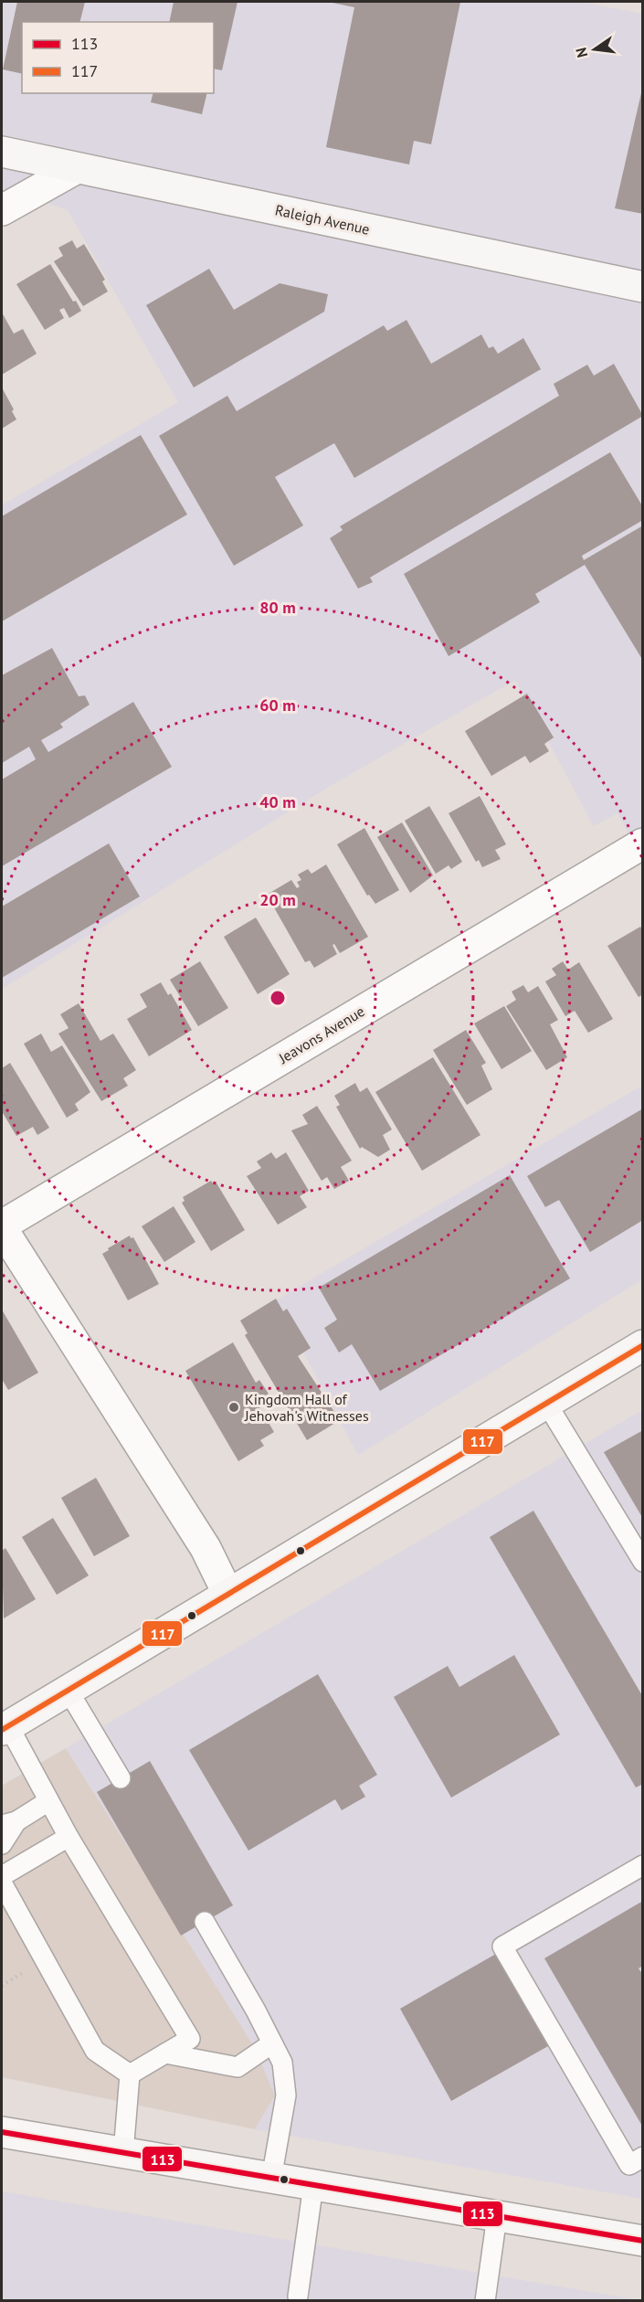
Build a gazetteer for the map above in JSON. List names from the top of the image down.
{
  "streets": {
    "main road": ["Raleigh Avenue"],
    "street": ["Jeavons Avenue"]
  },
  "places": ["Kingdom Hall of Jehovah's Witnesses"],
  "lines": ["transit line 117", "transit line 113"],
  "legend": ["113", "117"],
  "north": "left",
  "rings": [
    "80 m",
    "60 m",
    "40 m",
    "20 m"
  ]
}
